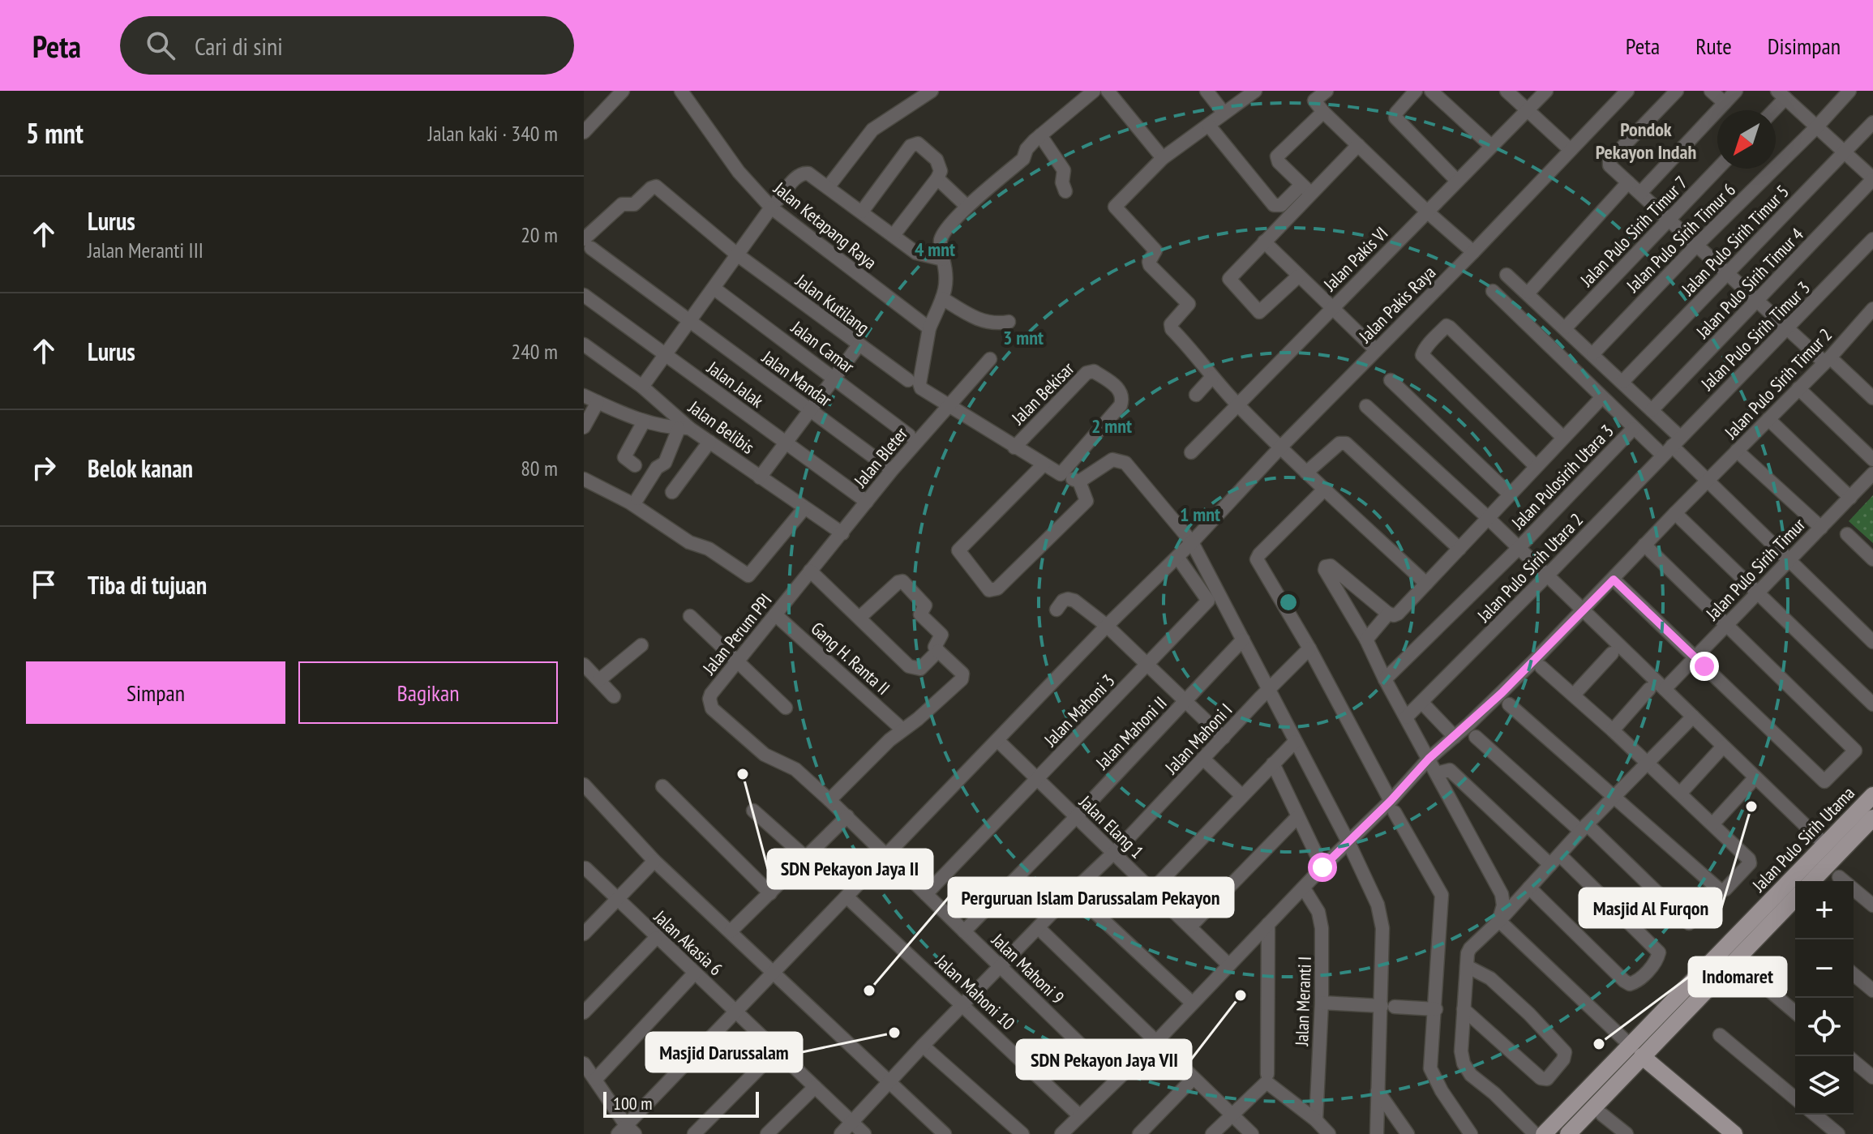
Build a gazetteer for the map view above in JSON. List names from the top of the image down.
{
  "streets": {
    "main road": ["Jalan Pulo Sirih Utama"],
    "street": [
      "Jalan Ketapang Raya",
      "Jalan Pulo Sirih Timur 7",
      "Jalan Pulo Sirih Timur 6",
      "Jalan Pulo Sirih Timur 5",
      "Jalan Pakis VI",
      "Jalan Pulo Sirih Timur 4",
      "Jalan Kutilang",
      "Jalan Pakis Raya",
      "Jalan Pulo Sirih Timur 3",
      "Jalan Camar",
      "Jalan Mandar",
      "Jalan Pulo Sirih Timur 2",
      "Jalan Jalak",
      "Jalan Bekisar",
      "Jalan Belibis",
      "Jalan Bleter",
      "Jalan Pulosirih Utara 3",
      "Jalan Pulo Sirih Utara 2",
      "Jalan Pulo Sirih Timur",
      "Jalan Perum PPI",
      "Gang H. Ranta II",
      "Jalan Mahoni 3",
      "Jalan Mahoni II",
      "Jalan Mahoni I",
      "Jalan Elang 1",
      "Jalan Akasia 6",
      "Jalan Mahoni 9",
      "Jalan Mahoni 10",
      "Jalan Meranti I"
    ]
  },
  "crossings": [
    ["Jalan Kutilang", "Jalan Mandar"],
    ["Jalan Kutilang", "Jalan Bekisar"],
    ["Jalan Kutilang", "Jalan Bleter"],
    ["Jalan Pakis Raya", "Jalan Mahoni 3"],
    ["Jalan Pakis Raya", "Jalan Elang 1"],
    ["Jalan Pakis Raya", "Jalan Akasia 6"],
    ["Jalan Pakis Raya", "Jalan Mahoni 9"],
    ["Jalan Pakis Raya", "Jalan Mahoni 10"],
    ["Jalan Pulo Sirih Timur 3", "Jalan Pulo Sirih Utara 2"],
    ["Jalan Pulo Sirih Timur 2", "Jalan Elang 1"],
    ["Jalan Pulo Sirih Timur 2", "Jalan Mahoni 9"],
    ["Jalan Pulo Sirih Timur 2", "Jalan Mahoni 10"],
    ["Jalan Pulo Sirih Timur 2", "Jalan Meranti I"],
    ["Jalan Jalak", "Jalan Bleter"],
    ["Jalan Belibis", "Jalan Bleter"],
    ["Jalan Belibis", "Jalan Perum PPI"],
    ["Jalan Bleter", "Jalan Perum PPI"],
    ["Jalan Perum PPI", "Gang H. Ranta II"],
    ["Jalan Perum PPI", "Jalan Mahoni 9"],
    ["Jalan Mahoni 3", "Jalan Elang 1"],
    ["Jalan Mahoni 3", "Jalan Mahoni 9"],
    ["Jalan Mahoni II", "Jalan Elang 1"],
    ["Jalan Mahoni II", "Jalan Mahoni 9"],
    ["Jalan Mahoni I", "Jalan Elang 1"],
    ["Jalan Mahoni I", "Jalan Akasia 6"],
    ["Jalan Mahoni I", "Jalan Mahoni 9"],
    ["Jalan Mahoni I", "Jalan Mahoni 10"]
  ],
  "districts": ["Pondok Pekayon Indah"],
  "places": [
    "SDN Pekayon Jaya II",
    "Masjid Al Furqon",
    "Perguruan Islam Darussalam Pekayon",
    "SDN Pekayon Jaya VII",
    "Masjid Darussalam",
    "Indomaret"
  ],
  "scale_bar": "100 m",
  "north": "bottom left",
  "page": {
    "header": "Peta",
    "search": "Cari di sini",
    "nav": ["Peta", "Rute", "Disimpan"],
    "heading": ["5 mnt", "Jalan kaki · 340 m"],
    "list": [
      ["Lurus", "Jalan Meranti III", "20 m"],
      ["Lurus", "240 m"],
      ["Belok kanan", "80 m"],
      "Tiba di tujuan"
    ],
    "buttons": ["Simpan", "Bagikan"],
    "map_buttons": ["+", "−"],
    "scale": "100 m"
  },
  "rings": [
    "4 mnt",
    "3 mnt",
    "2 mnt",
    "1 mnt"
  ]
}
